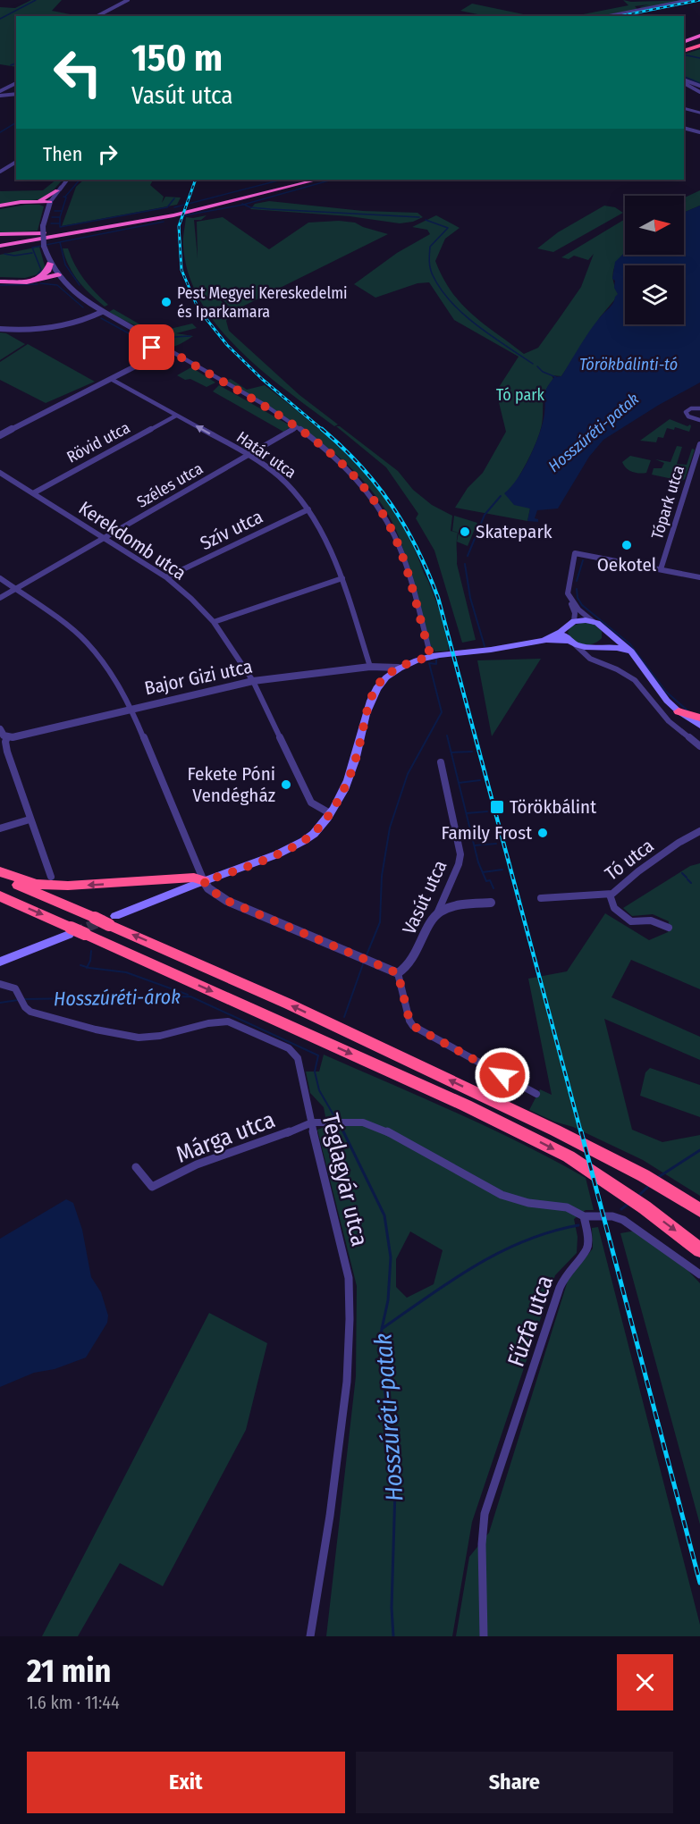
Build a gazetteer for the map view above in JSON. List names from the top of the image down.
{
  "streets": {
    "street": [
      "Rövid utca",
      "Határ utca",
      "Széles utca",
      "Tópark utca",
      "Szív utca",
      "Kerekdomb utca",
      "Bajor Gizi utca",
      "Tó utca",
      "Vasút utca",
      "Márga utca",
      "Téglagyár utca",
      "Fűzfa utca"
    ]
  },
  "crossings": [
    ["Rövid utca", "Határ utca"],
    ["Rövid utca", "Kerekdomb utca"],
    ["Határ utca", "Széles utca"],
    ["Határ utca", "Szív utca"],
    ["Határ utca", "Bajor Gizi utca"],
    ["Széles utca", "Kerekdomb utca"],
    ["Szív utca", "Kerekdomb utca"],
    ["Kerekdomb utca", "Bajor Gizi utca"],
    ["Márga utca", "Téglagyár utca"]
  ],
  "water": ["Törökbálinti-tó", "Hosszúréti-patak", "Hosszúréti-árok"],
  "parks": ["Tó park"],
  "places": {
    "other": [
      "Pest Megyei Kereskedelmi és Iparkamara",
      "Skatepark",
      "Oekotel",
      "Fekete Póni Vendégház",
      "Family Frost"
    ],
    "transit": ["Törökbálint"]
  },
  "north": "right",
  "page": {
    "turn": ["150 m", "Vasút utca"],
    "then": "Then",
    "heading": ["21 min", "1.6 km · 11:44"],
    "buttons": ["Exit", "Share"]
  }
}
